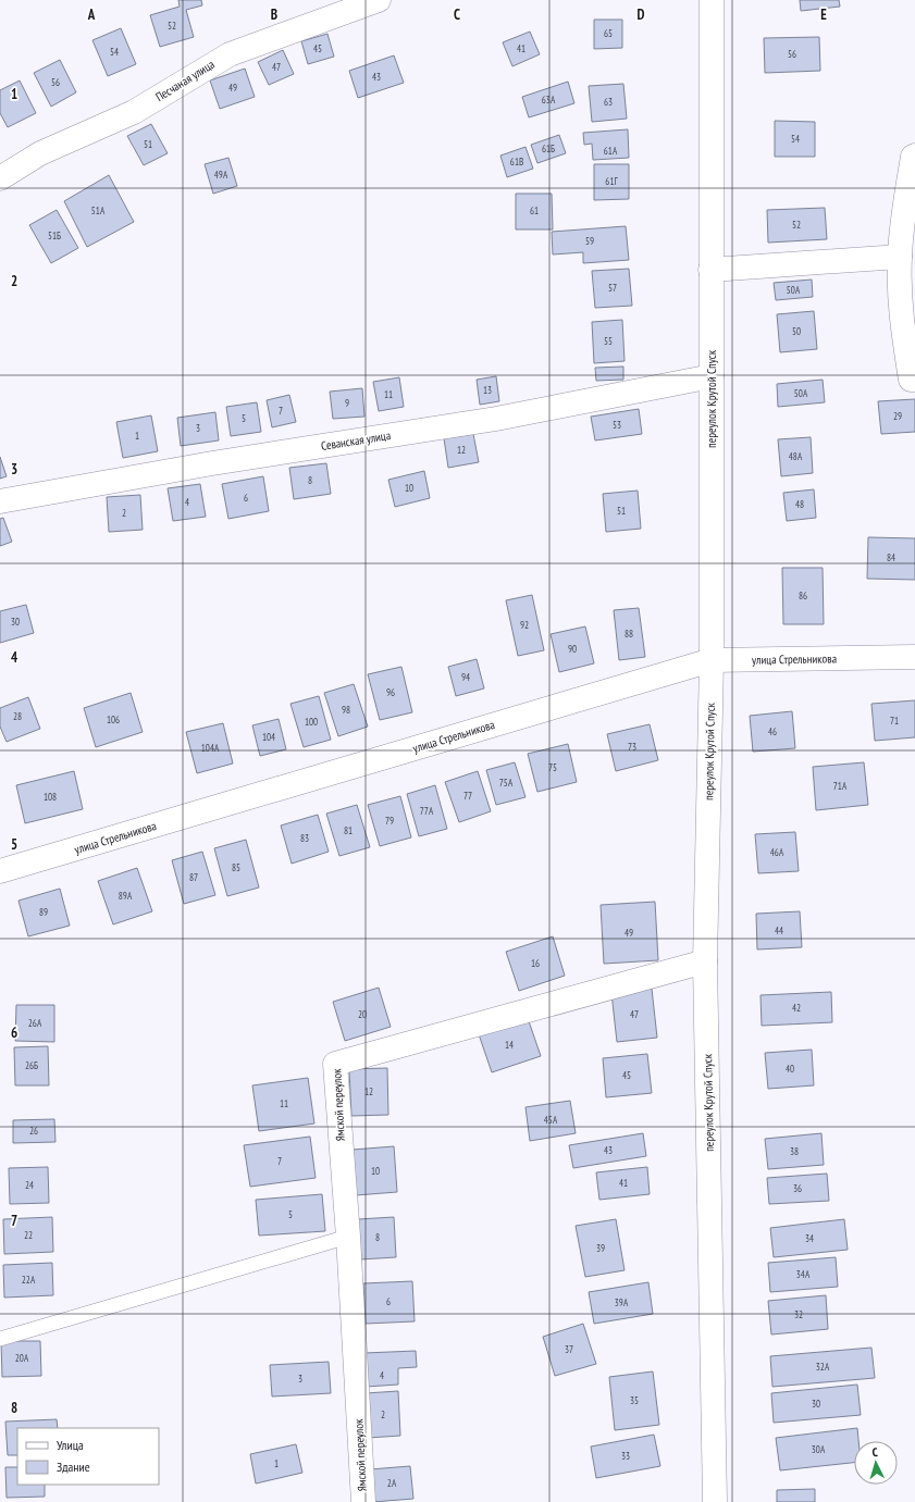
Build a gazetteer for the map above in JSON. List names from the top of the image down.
{
  "streets": {
    "street": [
      "Песчаная улица",
      "переулок Крутой Спуск",
      "Севанская улица",
      "улица Стрельникова",
      "Ямской переулок"
    ]
  },
  "crossings": [
    ["переулок Крутой Спуск", "Севанская улица"],
    ["переулок Крутой Спуск", "улица Стрельникова"],
    ["переулок Крутой Спуск", "Ямской переулок"]
  ],
  "house_numbers": [
    "52",
    "65",
    "45",
    "41",
    "54",
    "56",
    "47",
    "43",
    "56",
    "49",
    "63А",
    "63",
    "54",
    "51",
    "61Б",
    "61А",
    "61В",
    "49А",
    "61Г",
    "51А",
    "61",
    "52",
    "51Б",
    "59",
    "57",
    "50А",
    "50",
    "55",
    "13",
    "50А",
    "11",
    "9",
    "7",
    "29",
    "5",
    "53",
    "3",
    "1",
    "12",
    "48А",
    "8",
    "10",
    "6",
    "4",
    "48",
    "51",
    "2",
    "84",
    "86",
    "30",
    "92",
    "88",
    "90",
    "94",
    "96",
    "98",
    "28",
    "106",
    "71",
    "100",
    "46",
    "104",
    "73",
    "104А",
    "75",
    "75А",
    "71А",
    "77",
    "108",
    "77А",
    "79",
    "81",
    "83",
    "46А",
    "85",
    "87",
    "89А",
    "89",
    "44",
    "49",
    "16",
    "42",
    "20",
    "47",
    "26А",
    "14",
    "26Б",
    "40",
    "45",
    "12",
    "11",
    "45А",
    "26",
    "43",
    "38",
    "7",
    "10",
    "41",
    "24",
    "36",
    "5",
    "22",
    "8",
    "34",
    "39",
    "34А",
    "22А",
    "6",
    "39А",
    "32",
    "37",
    "20А",
    "32А",
    "4",
    "3",
    "35",
    "30",
    "2",
    "30А",
    "33",
    "1",
    "2А"
  ],
  "legend": ["Улица", "Здание"],
  "north": "top",
  "grid": {
    "columns": [
      "A",
      "B",
      "C",
      "D",
      "E"
    ],
    "rows": [
      "1",
      "2",
      "3",
      "4",
      "5",
      "6",
      "7",
      "8"
    ]
  }
}
